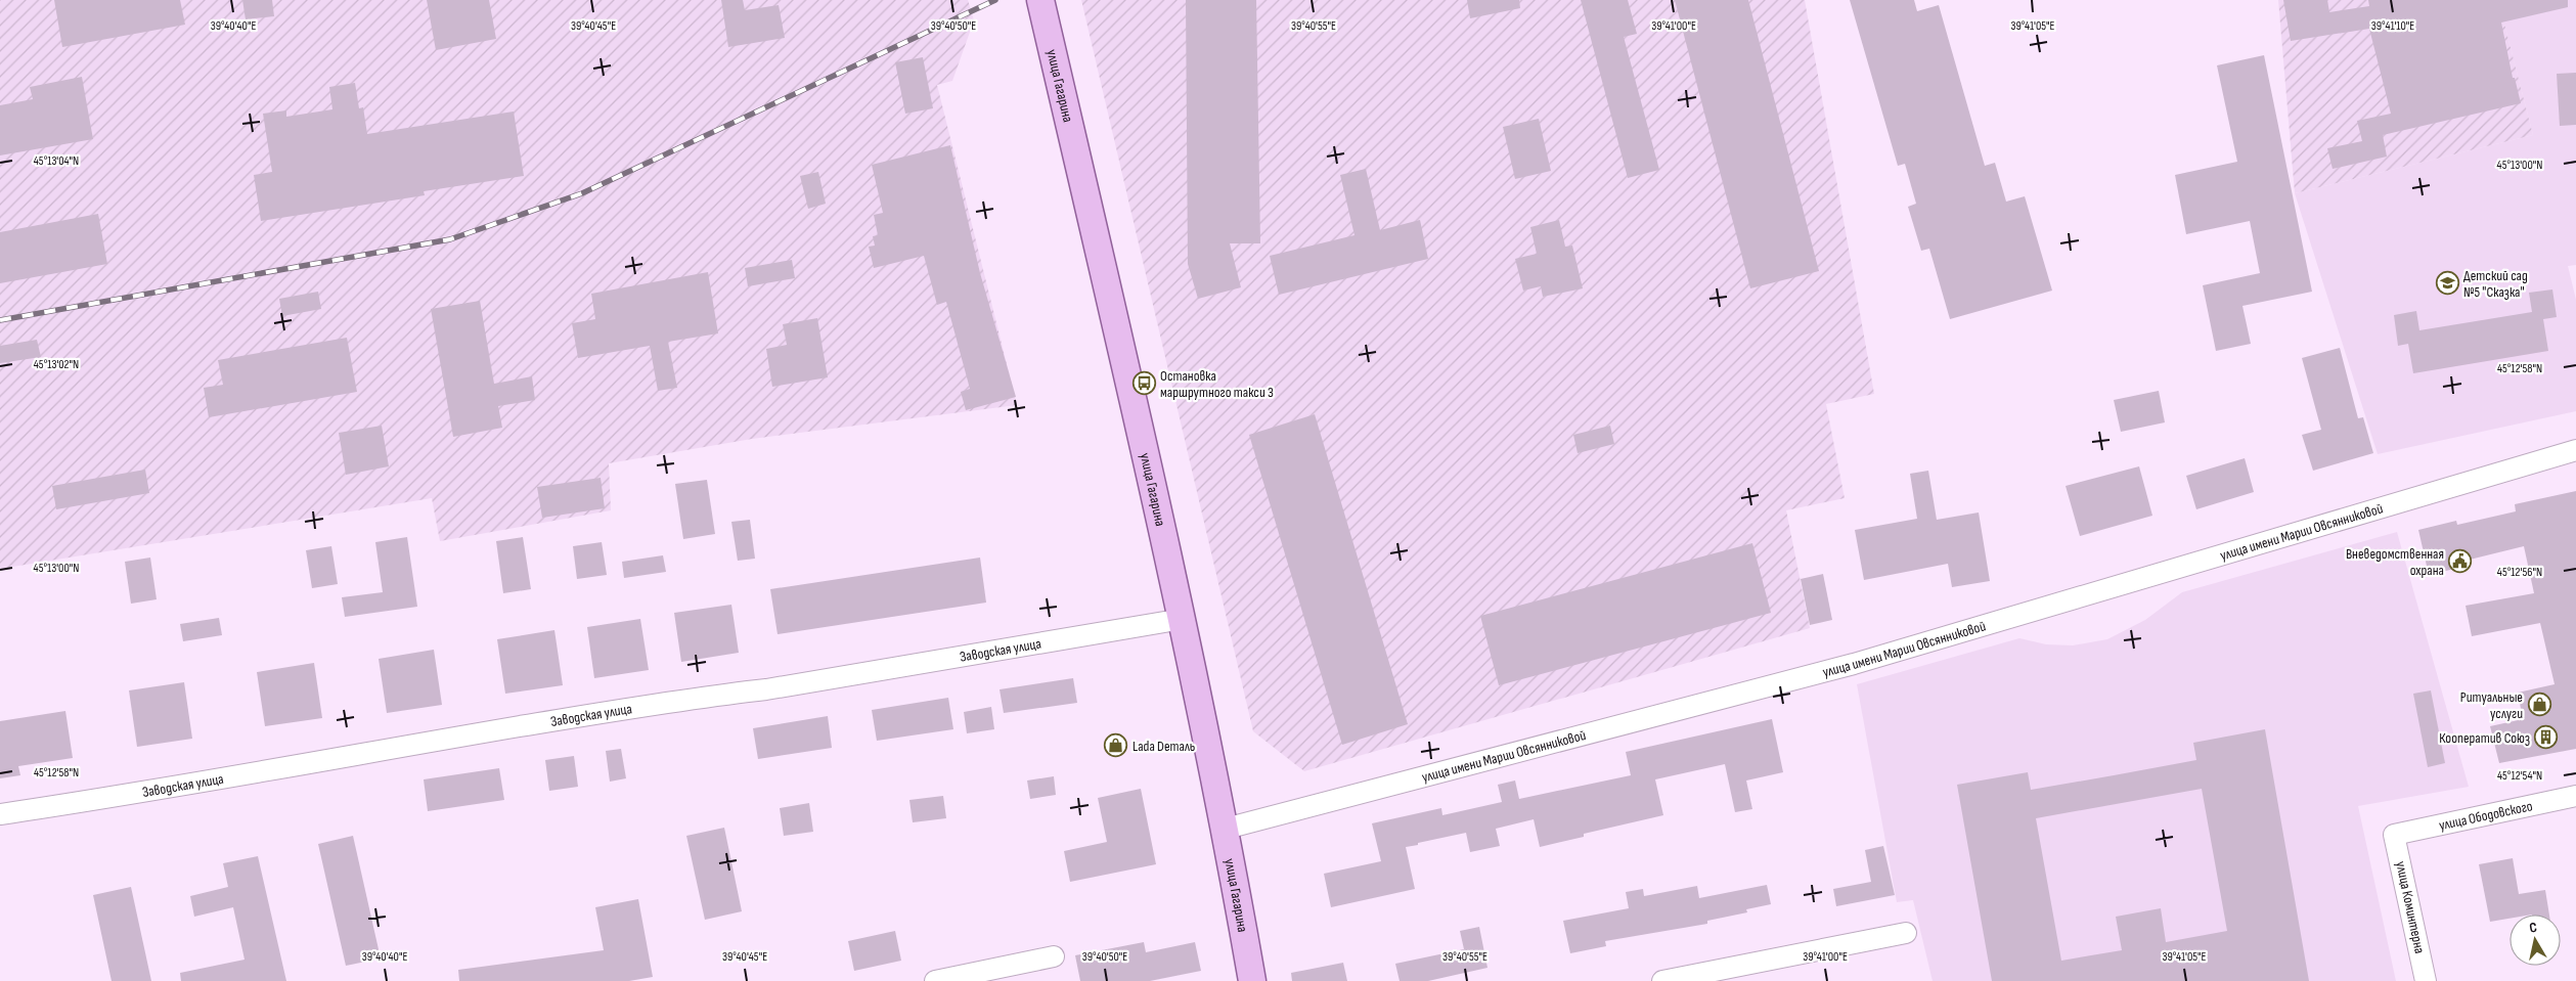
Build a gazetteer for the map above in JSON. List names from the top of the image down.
{
  "streets": {
    "main road": ["улица Гагарина"],
    "street": [
      "улица имени Марии Овсянниковой",
      "Заводская улица",
      "улица Ободовского",
      "улица Коминтерна"
    ]
  },
  "crossings": [
    ["улица Гагарина", "улица имени Марии Овсянниковой"],
    ["улица Гагарина", "Заводская улица"],
    ["улица Ободовского", "улица Коминтерна"]
  ],
  "places": {
    "school or university": ["Детский сад №5 \"Сказка\""],
    "bus stop": ["Остановка маршрутного такси 3"],
    "public building": ["Вневедомственная охрана"],
    "shop": ["Ритуальные услуги", "Lada Dеталь"],
    "building": ["Кооператив Союз"]
  },
  "north": "top",
  "coordinates": [
    "39°40'40\"E",
    "39°40'45\"E",
    "39°40'50\"E",
    "39°40'55\"E",
    "39°41'00\"E",
    "39°41'05\"E",
    "39°41'10\"E",
    "45°13'04\"N",
    "45°13'00\"N",
    "45°13'02\"N",
    "45°12'58\"N",
    "45°12'56\"N",
    "45°12'54\"N"
  ]
}
